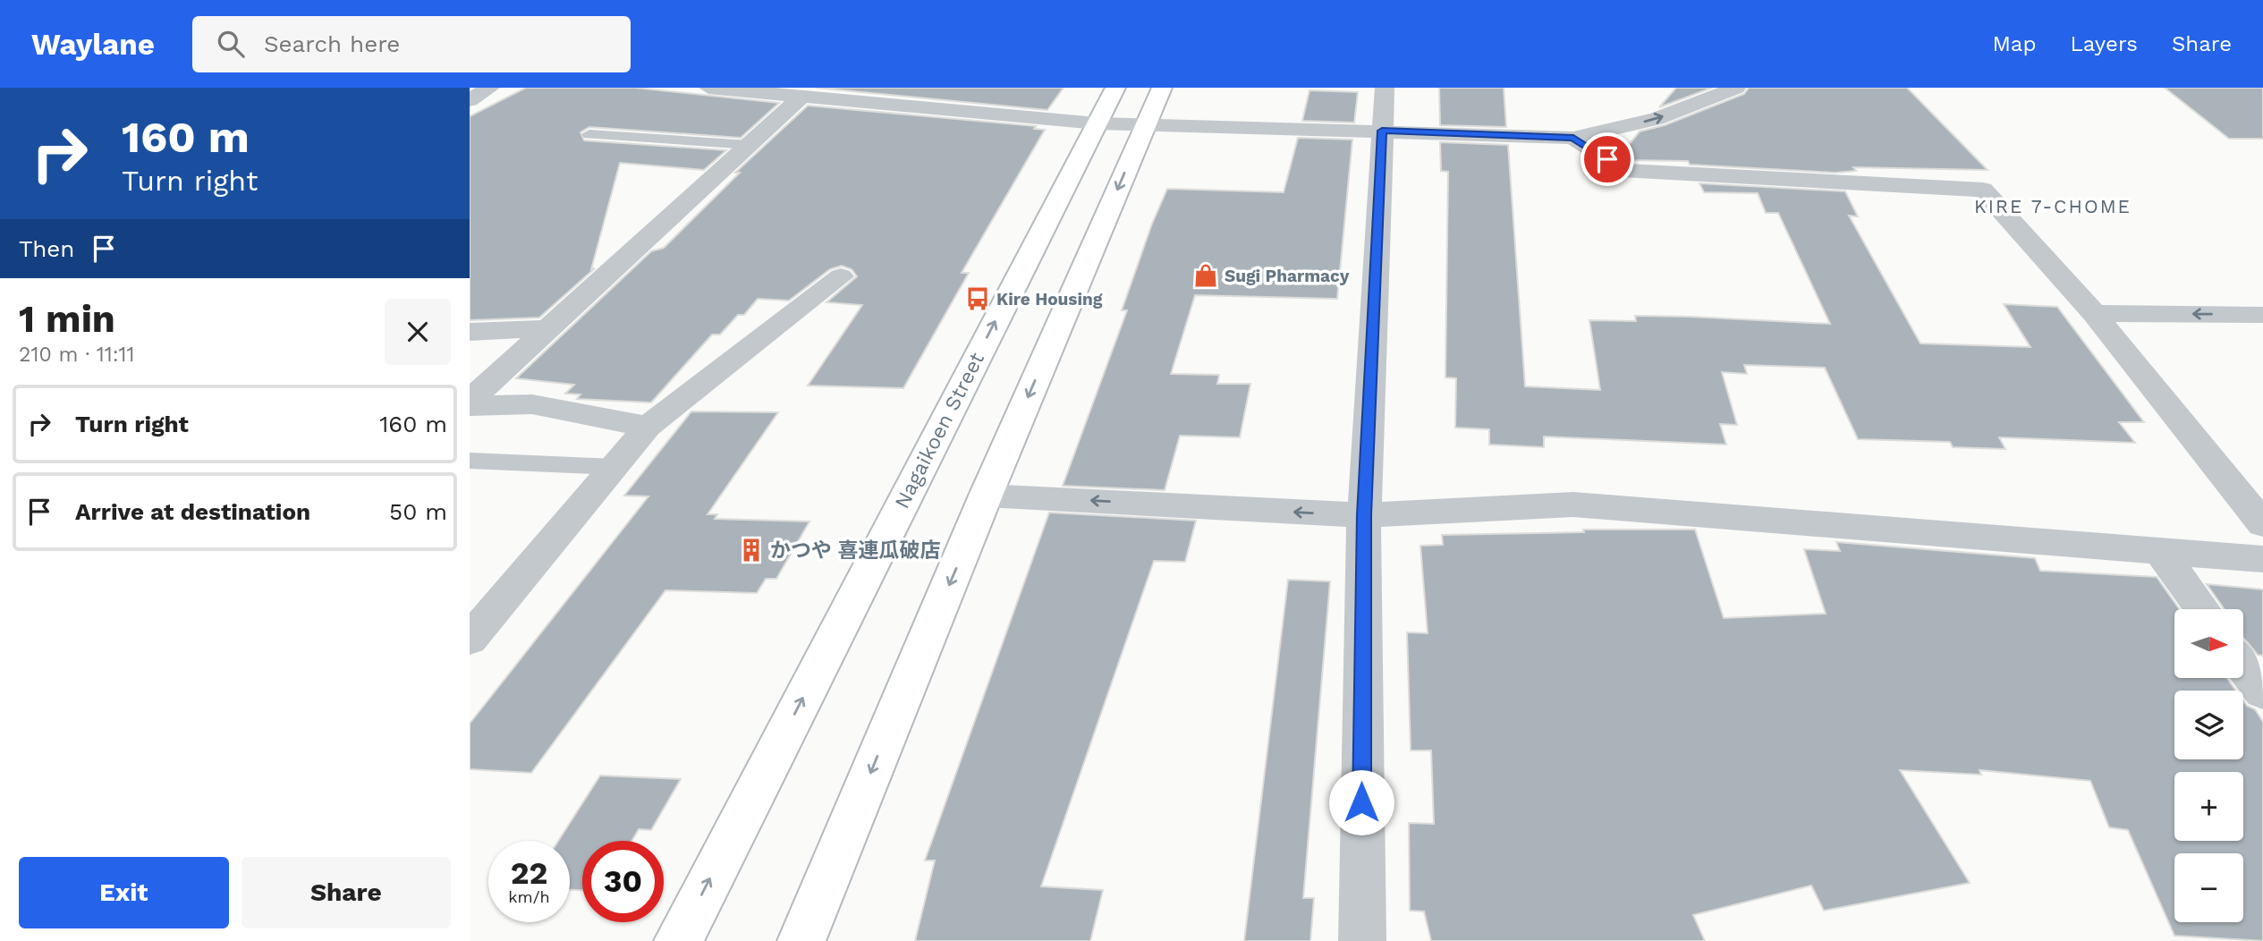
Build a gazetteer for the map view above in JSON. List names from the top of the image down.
{
  "streets": {
    "main road": ["Nagaikoen Street"]
  },
  "districts": ["KIRE 7-CHOME"],
  "places": {
    "shop": ["Sugi Pharmacy"],
    "bus stop": ["Kire Housing"],
    "building": ["かつや 喜連瓜破店"]
  },
  "north": "right",
  "page": {
    "header": "Waylane",
    "search": "Search here",
    "nav": ["Map", "Layers", "Share"],
    "turn": ["160 m", "Turn right"],
    "then": "Then",
    "heading": ["1 min", "210 m · 11:11"],
    "list": [
      {
        "name": "Turn right",
        "value": "160 m"
      },
      {
        "name": "Arrive at destination",
        "value": "50 m"
      }
    ],
    "map_buttons": ["+", "−"],
    "speed": "22 km/h",
    "limit": "30",
    "buttons": ["Exit", "Share"]
  }
}
